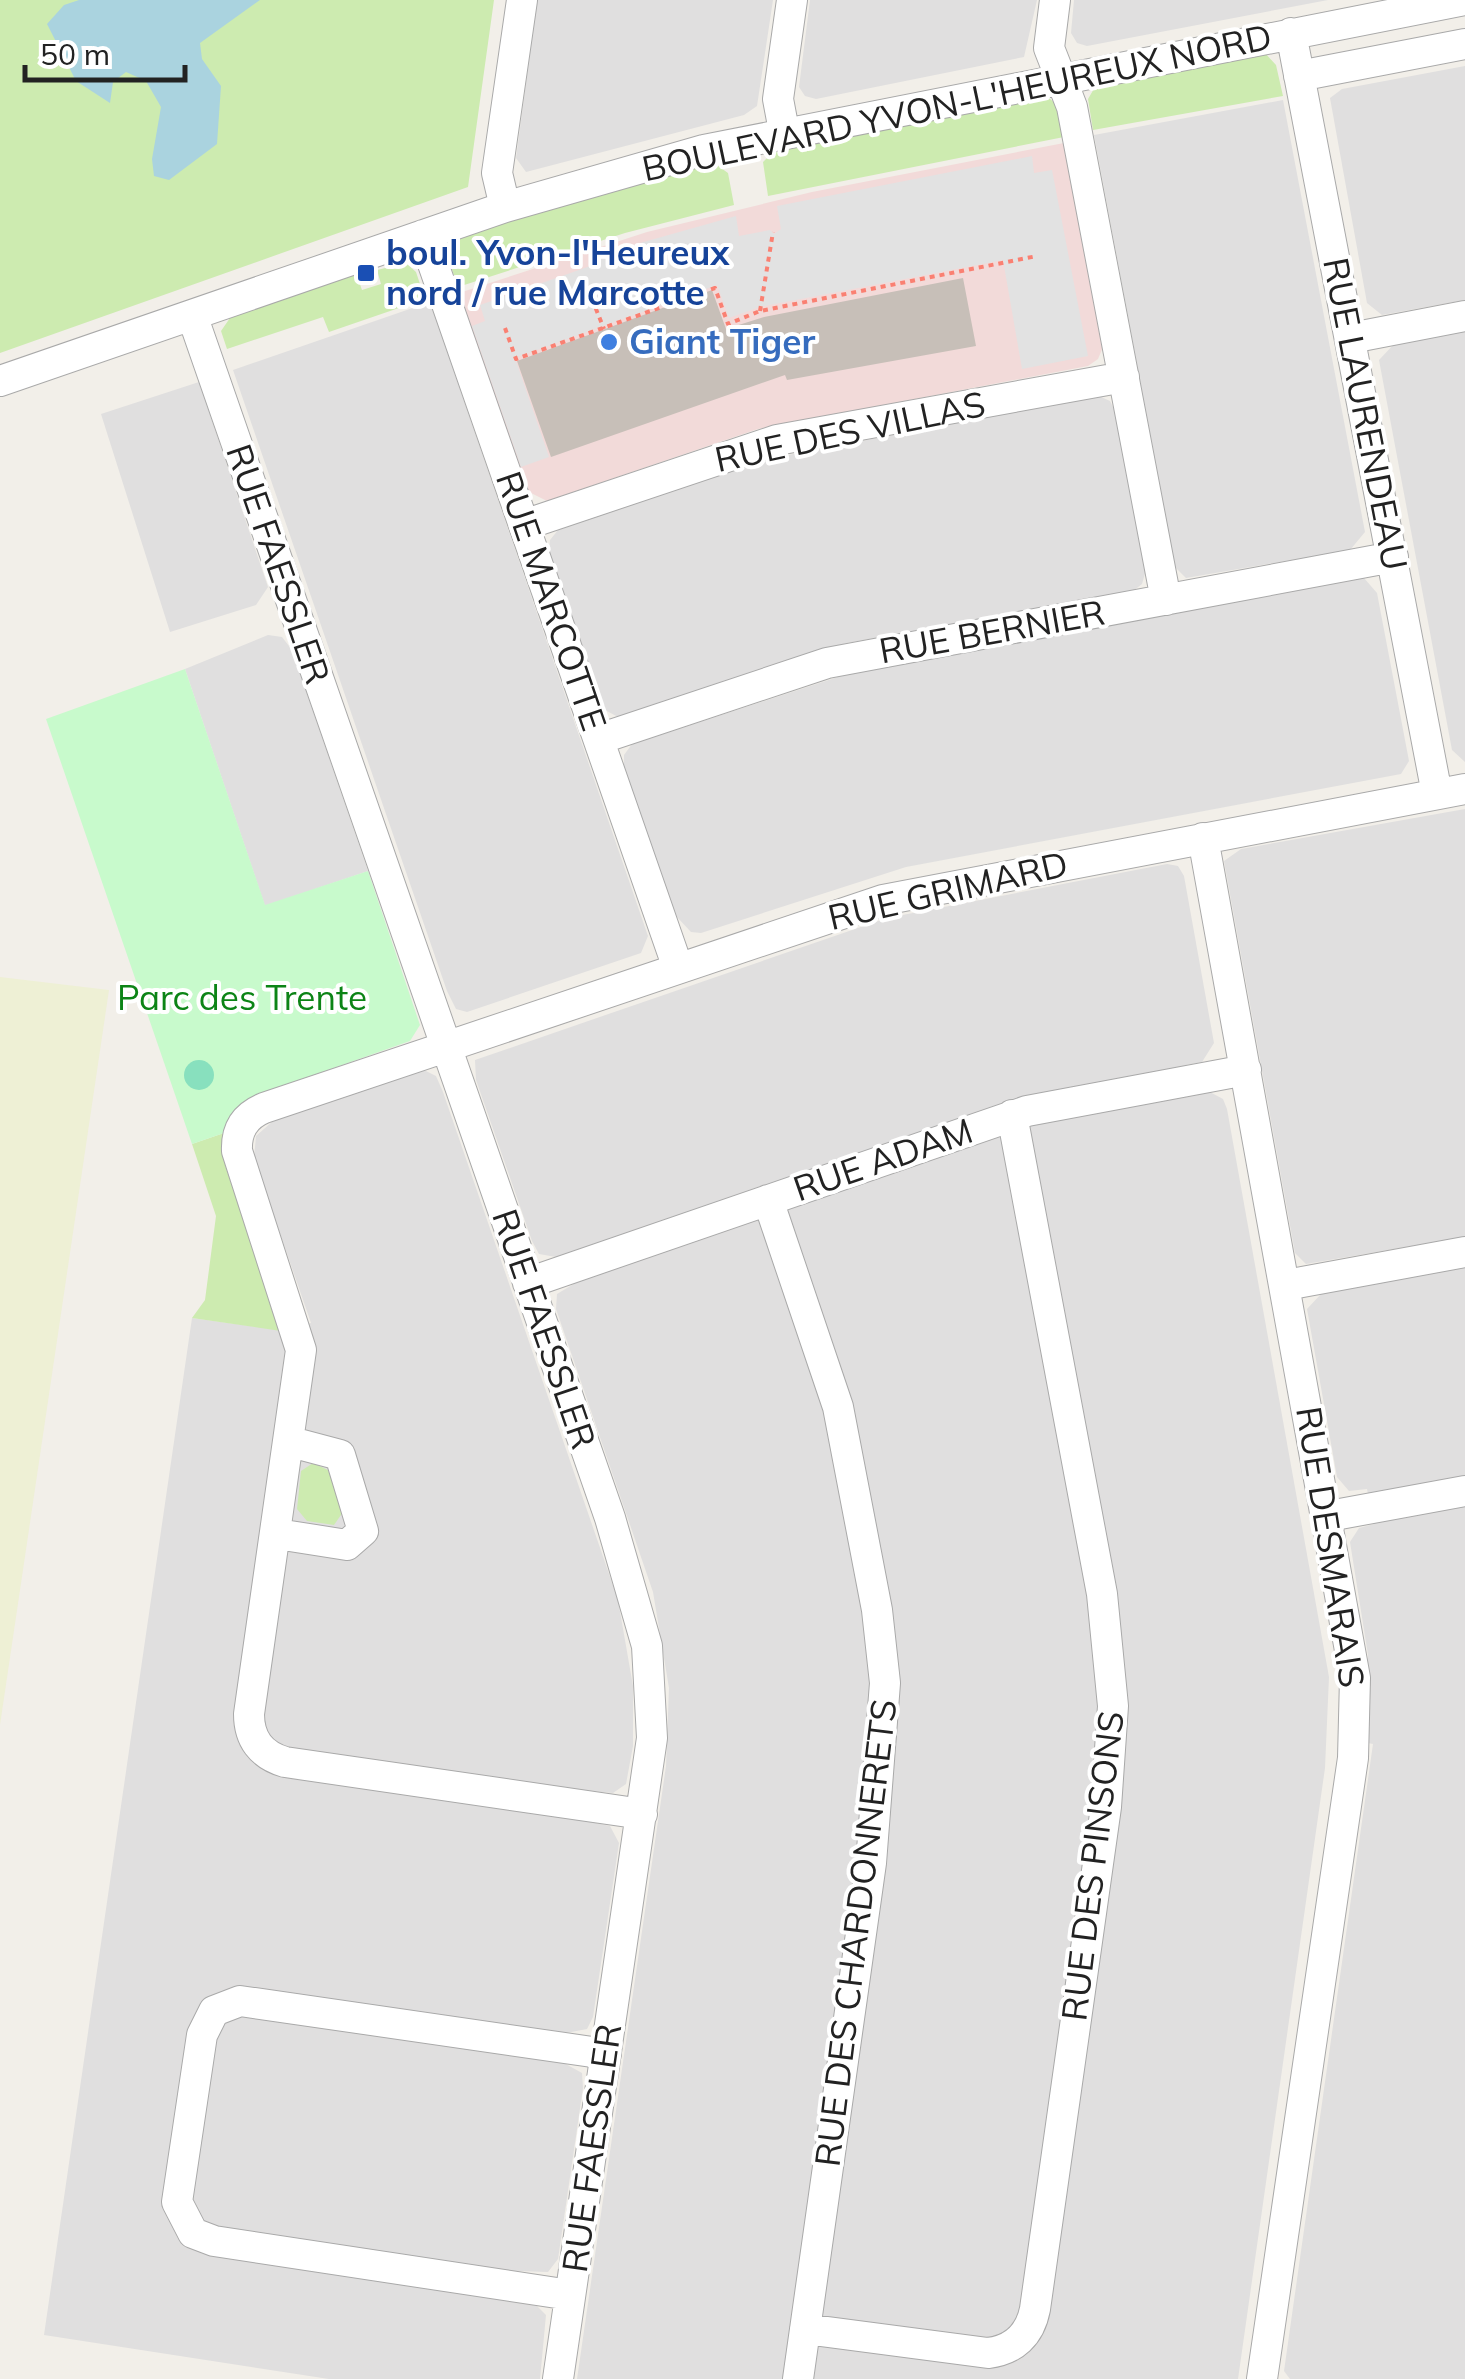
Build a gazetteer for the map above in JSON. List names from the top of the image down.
{
  "streets": {
    "street": [
      "BOULEVARD YVON-L'HEUREUX NORD",
      "RUE LAURENDEAU",
      "RUE DES VILLAS",
      "RUE FAESSLER",
      "RUE MARCOTTE",
      "RUE BERNIER",
      "RUE GRIMARD",
      "RUE ADAM",
      "RUE DESMARAIS",
      "RUE DES PINSONS",
      "RUE DES CHARDONNERETS"
    ]
  },
  "crossings": [
    ["BOULEVARD YVON-L'HEUREUX NORD", "RUE LAURENDEAU"],
    ["BOULEVARD YVON-L'HEUREUX NORD", "RUE FAESSLER"],
    ["BOULEVARD YVON-L'HEUREUX NORD", "RUE MARCOTTE"],
    ["RUE LAURENDEAU", "RUE BERNIER"],
    ["RUE LAURENDEAU", "RUE GRIMARD"],
    ["RUE DES VILLAS", "RUE MARCOTTE"],
    ["RUE FAESSLER", "RUE GRIMARD"],
    ["RUE FAESSLER", "RUE ADAM"],
    ["RUE MARCOTTE", "RUE BERNIER"],
    ["RUE MARCOTTE", "RUE GRIMARD"],
    ["RUE GRIMARD", "RUE DESMARAIS"],
    ["RUE ADAM", "RUE DESMARAIS"],
    ["RUE ADAM", "RUE DES PINSONS"],
    ["RUE ADAM", "RUE DES CHARDONNERETS"],
    ["RUE DES PINSONS", "RUE DES CHARDONNERETS"]
  ],
  "parks": ["Parc des Trente"],
  "places": {
    "transit": ["boul. Yvon-l'Heureux nord / rue Marcotte"],
    "other": ["Giant Tiger"]
  },
  "scale_bar": "50 m"
}
